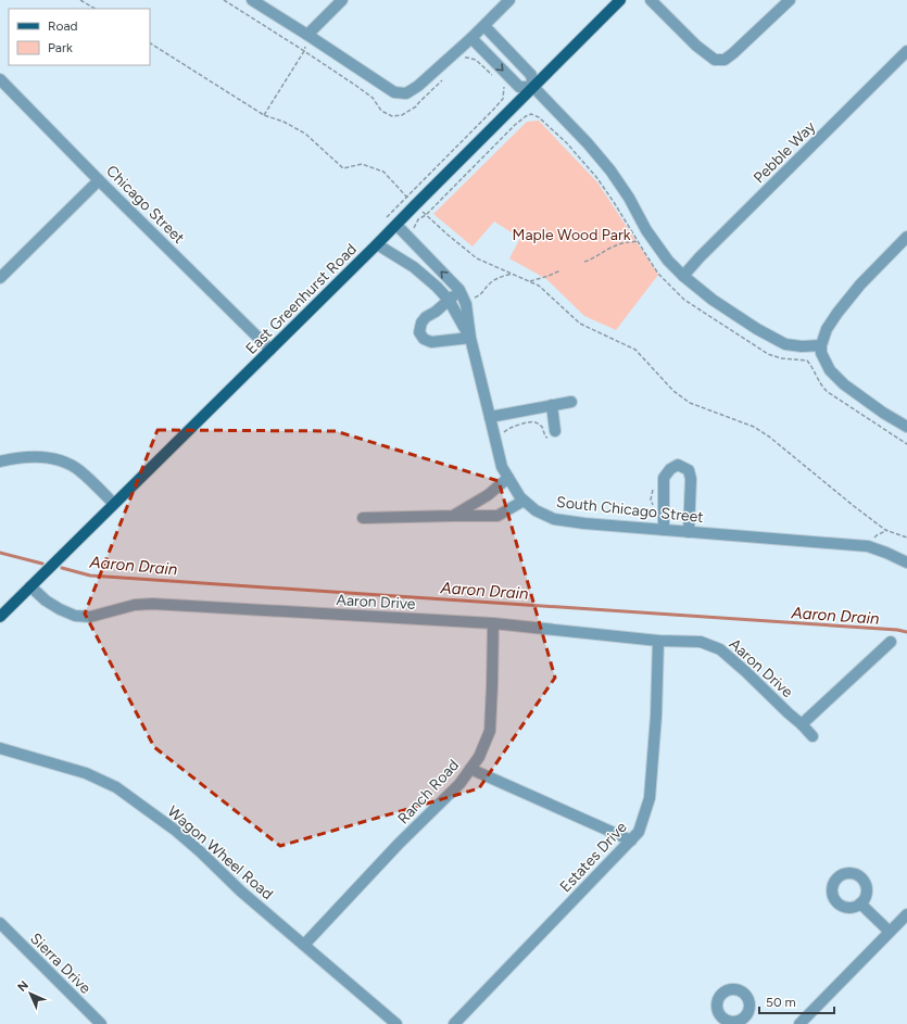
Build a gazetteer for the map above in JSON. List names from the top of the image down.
{
  "streets": {
    "main road": ["East Greenhurst Road"],
    "street": [
      "Pebble Way",
      "Chicago Street",
      "South Chicago Street",
      "Aaron Drive",
      "Ranch Road",
      "Wagon Wheel Road",
      "Estates Drive",
      "Sierra Drive"
    ]
  },
  "crossings": [
    ["Chicago Street", "East Greenhurst Road"],
    ["East Greenhurst Road", "South Chicago Street"],
    ["East Greenhurst Road", "Aaron Drive"],
    ["Aaron Drive", "Ranch Road"],
    ["Aaron Drive", "Estates Drive"],
    ["Ranch Road", "Wagon Wheel Road"]
  ],
  "water": ["Aaron Drain"],
  "parks": ["Maple Wood Park"],
  "legend": ["Road", "Park"],
  "scale_bar": "50 m",
  "north": "top left"
}
